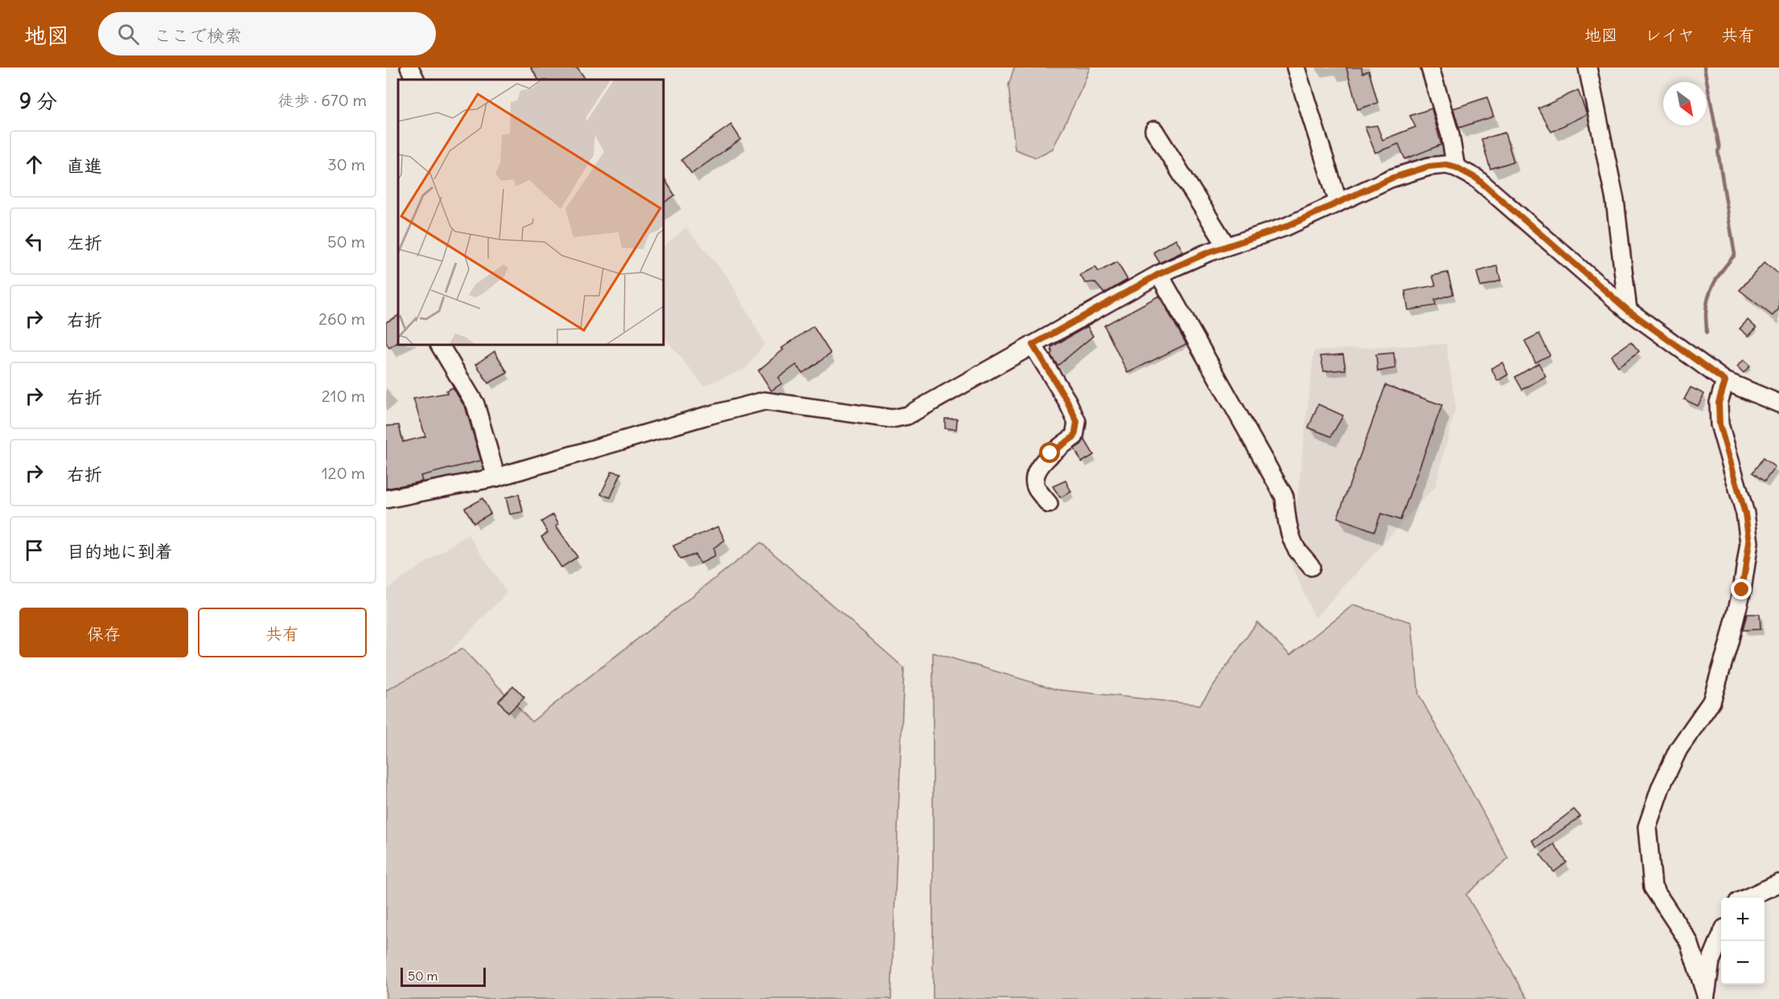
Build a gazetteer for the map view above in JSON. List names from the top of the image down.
{
  "scale_bar": "50 m",
  "north": "bottom right",
  "page": {
    "header": "地図",
    "search": "ここで検索",
    "nav": ["地図", "レイヤ", "共有"],
    "heading": ["9 分", "徒歩 · 670 m"],
    "list": [
      ["直進", "30 m"],
      ["左折", "50 m"],
      ["右折", "260 m"],
      ["右折", "210 m"],
      ["右折", "120 m"],
      "目的地に到着"
    ],
    "buttons": ["保存", "共有"],
    "map_buttons": ["+", "−"],
    "scale": "50 m"
  }
}
